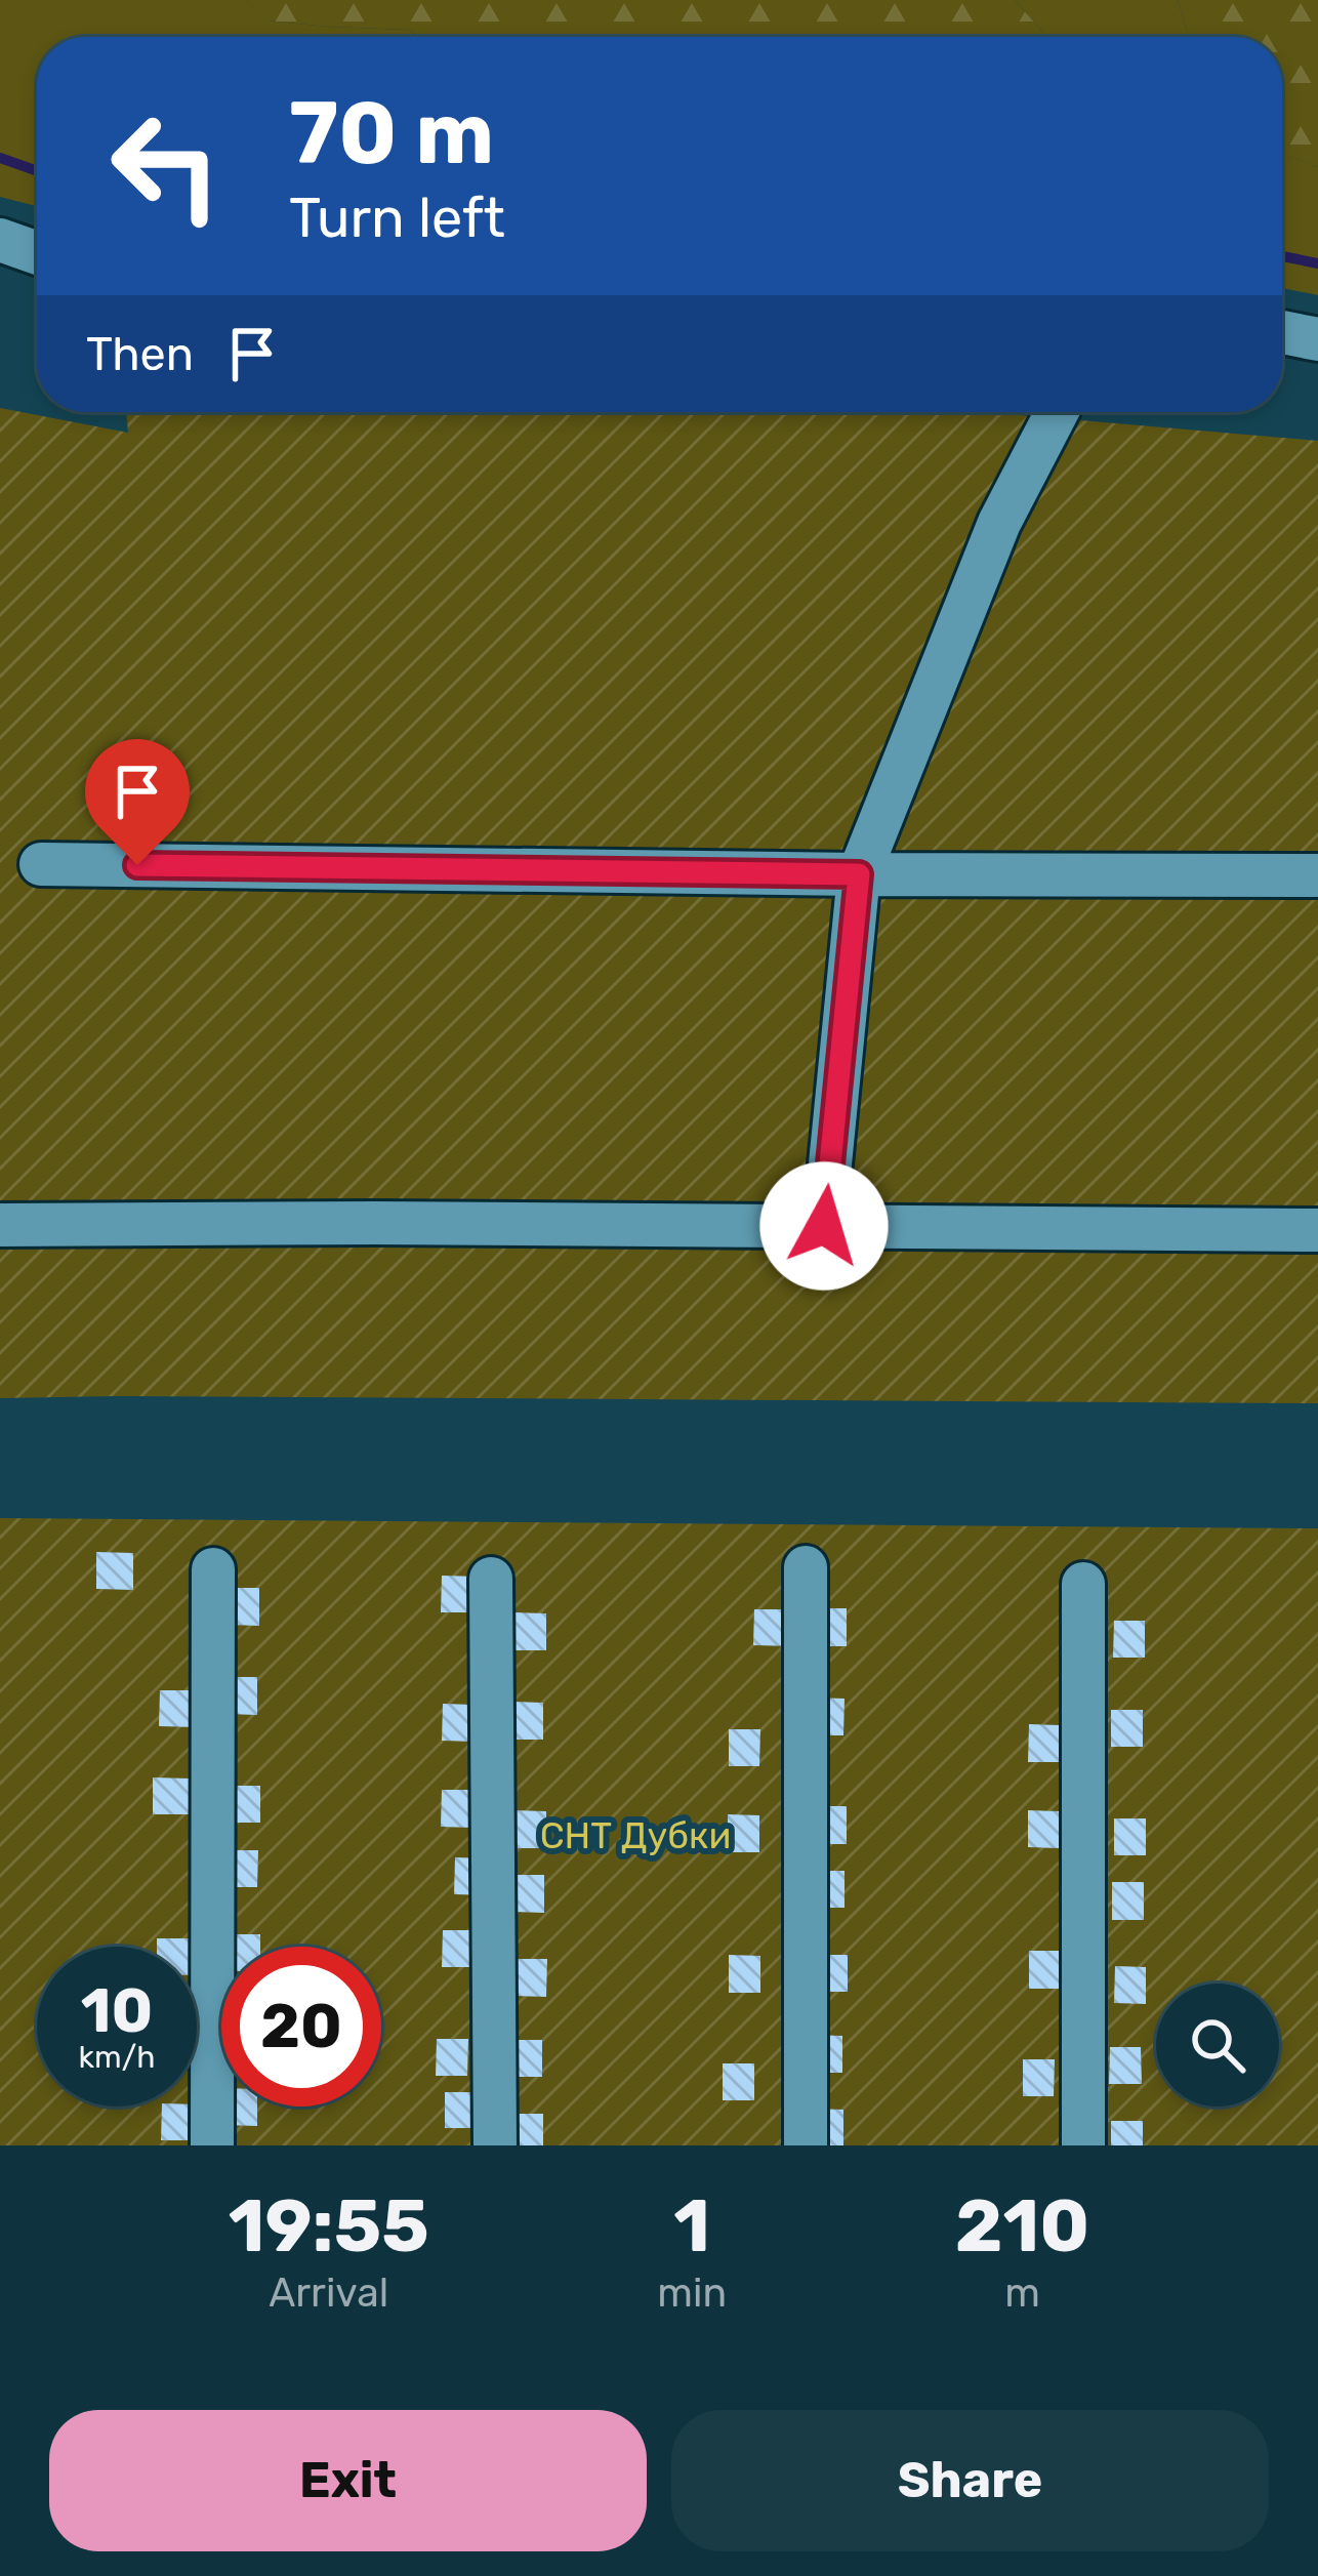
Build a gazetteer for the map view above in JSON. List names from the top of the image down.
{
  "parks": ["СНТ Дубки"],
  "page": {
    "turn": ["70 m", "Turn left"],
    "then": "Then",
    "speed": "10 km/h",
    "limit": "20",
    "eta": [
      "19:55",
      "Arrival",
      "1",
      "min",
      "210",
      "m"
    ],
    "buttons": ["Exit", "Share"]
  }
}
